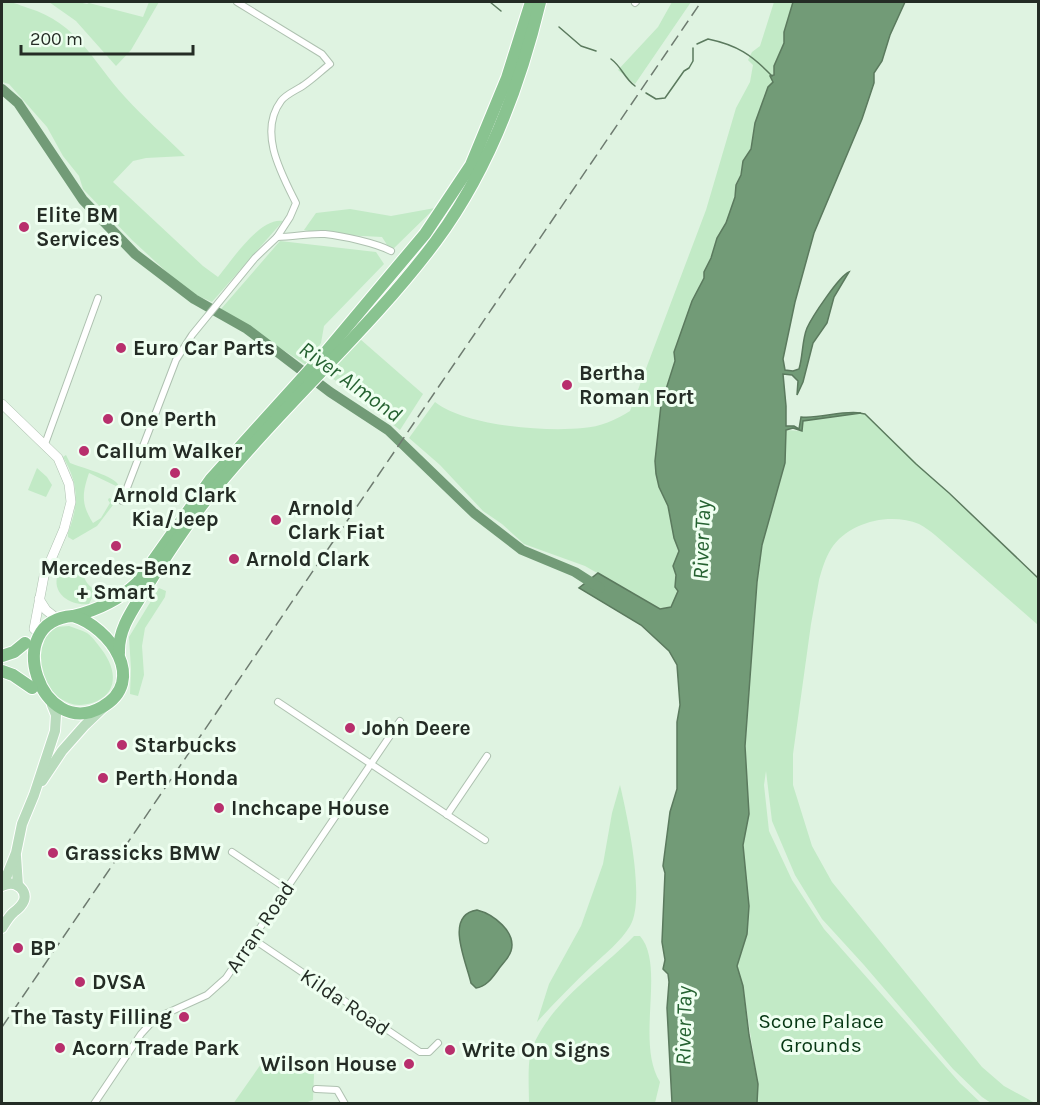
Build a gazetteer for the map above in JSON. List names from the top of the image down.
{
  "streets": {
    "street": ["Arran Road", "Kilda Road"]
  },
  "crossings": [
    ["Arran Road", "Kilda Road"]
  ],
  "water": ["River Almond", "River Tay"],
  "parks": ["Scone Palace Grounds"],
  "places": [
    "Elite BM Services",
    "Euro Car Parts",
    "Bertha Roman Fort",
    "One Perth",
    "Callum Walker",
    "Arnold Clark Kia/Jeep",
    "Arnold Clark Fiat",
    "Mercedes-Benz + Smart",
    "Arnold Clark",
    "John Deere",
    "Starbucks",
    "Perth Honda",
    "Inchcape House",
    "Grassicks BMW",
    "BP",
    "DVSA",
    "The Tasty Filling",
    "Acorn Trade Park",
    "Write On Signs",
    "Wilson House"
  ],
  "scale_bar": "200 m"
}
